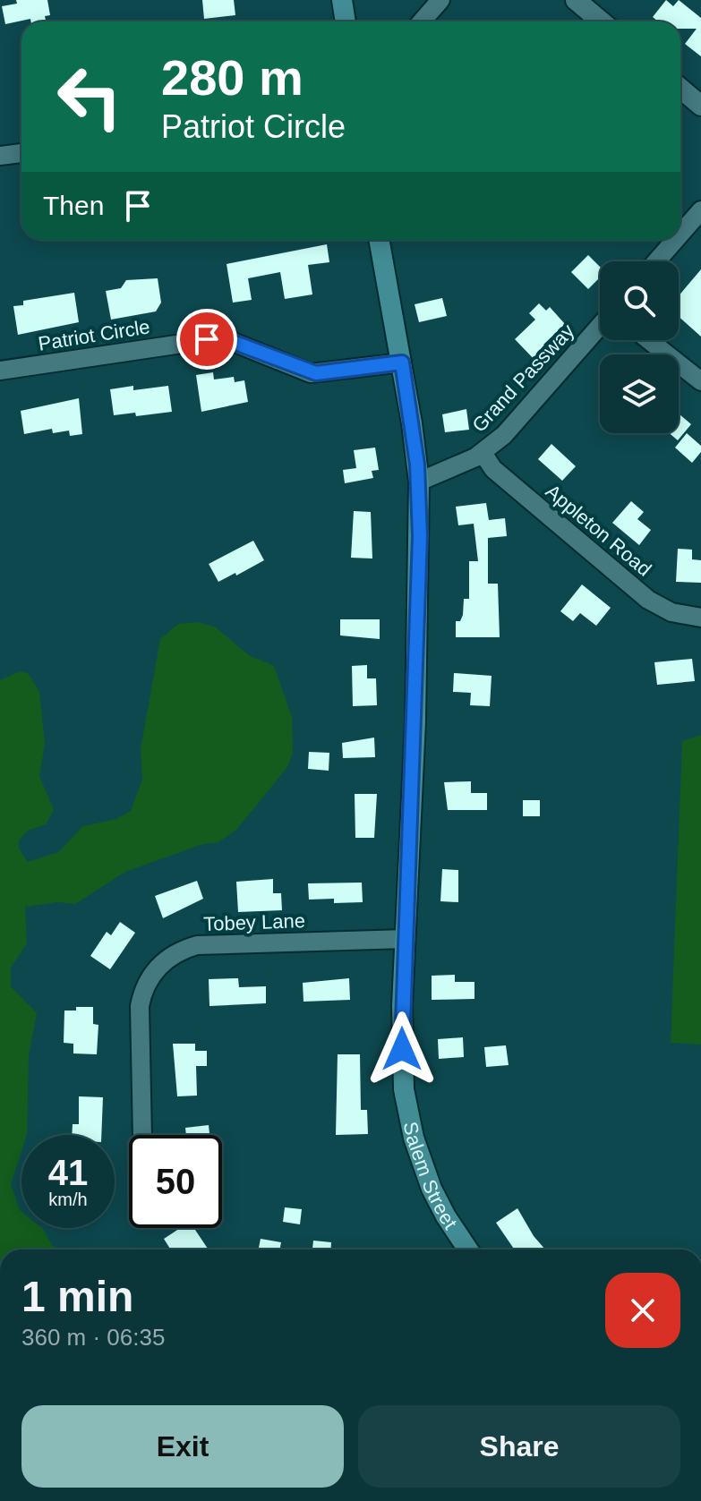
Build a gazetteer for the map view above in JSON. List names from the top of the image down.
{
  "streets": {
    "main road": ["Salem Street"],
    "street": [
      "Patriot Circle",
      "Grand Passway",
      "Appleton Road",
      "Tobey Lane"
    ]
  },
  "crossings": [
    ["Patriot Circle", "Salem Street"],
    ["Grand Passway", "Appleton Road"],
    ["Grand Passway", "Salem Street"],
    ["Tobey Lane", "Salem Street"]
  ],
  "page": {
    "turn": ["280 m", "Patriot Circle"],
    "then": "Then",
    "speed": "41 km/h",
    "limit": "50",
    "heading": ["1 min", "360 m · 06:35"],
    "buttons": ["Exit", "Share"]
  }
}
